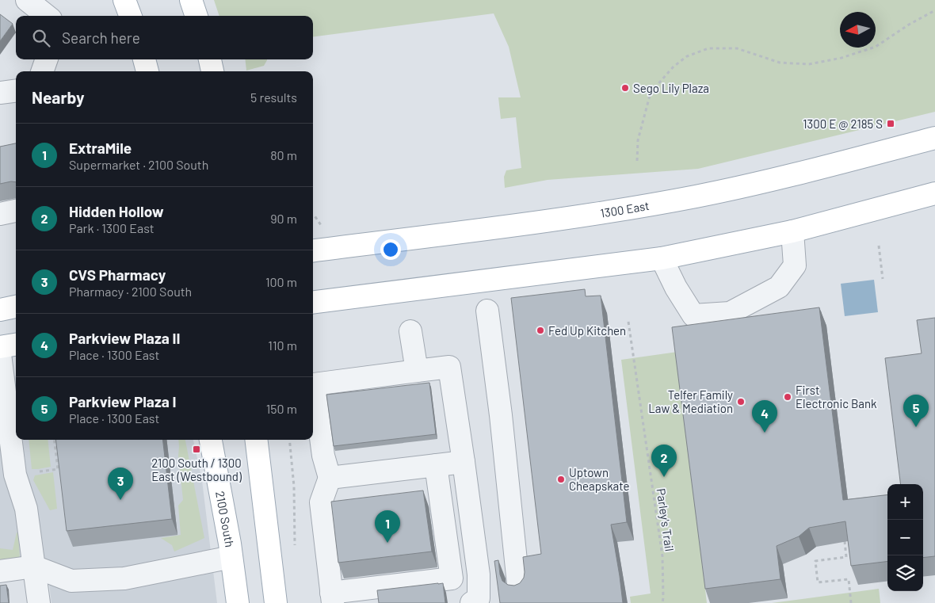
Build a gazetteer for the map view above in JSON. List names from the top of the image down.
{
  "streets": {
    "main road": ["1300 East", "2100 South"],
    "path": ["Parley's Trail"]
  },
  "places": {
    "other": [
      "Sego Lily Plaza",
      "Fed Up Kitchen",
      "First Electronic Bank",
      "Telfer Family Law & Mediation",
      "Uptown Cheapskate"
    ],
    "transit": ["1300 E @ 2185 S", "2100 South / 1300 East (Westbound)"]
  },
  "north": "left",
  "page": {
    "search": "Search here",
    "heading": ["Nearby", "5 results"],
    "list": [
      {
        "mark": "1",
        "name": "ExtraMile",
        "note": "Supermarket · 2100 South",
        "value": "80 m"
      },
      {
        "mark": "2",
        "name": "Hidden Hollow",
        "note": "Park · 1300 East",
        "value": "90 m"
      },
      {
        "mark": "3",
        "name": "CVS Pharmacy",
        "note": "Pharmacy · 2100 South",
        "value": "100 m"
      },
      {
        "mark": "4",
        "name": "Parkview Plaza II",
        "note": "Place · 1300 East",
        "value": "110 m"
      },
      {
        "mark": "5",
        "name": "Parkview Plaza I",
        "note": "Place · 1300 East",
        "value": "150 m"
      }
    ],
    "pins": [
      "5",
      "4",
      "2",
      "3",
      "1"
    ],
    "map_buttons": ["+", "−"]
  }
}
